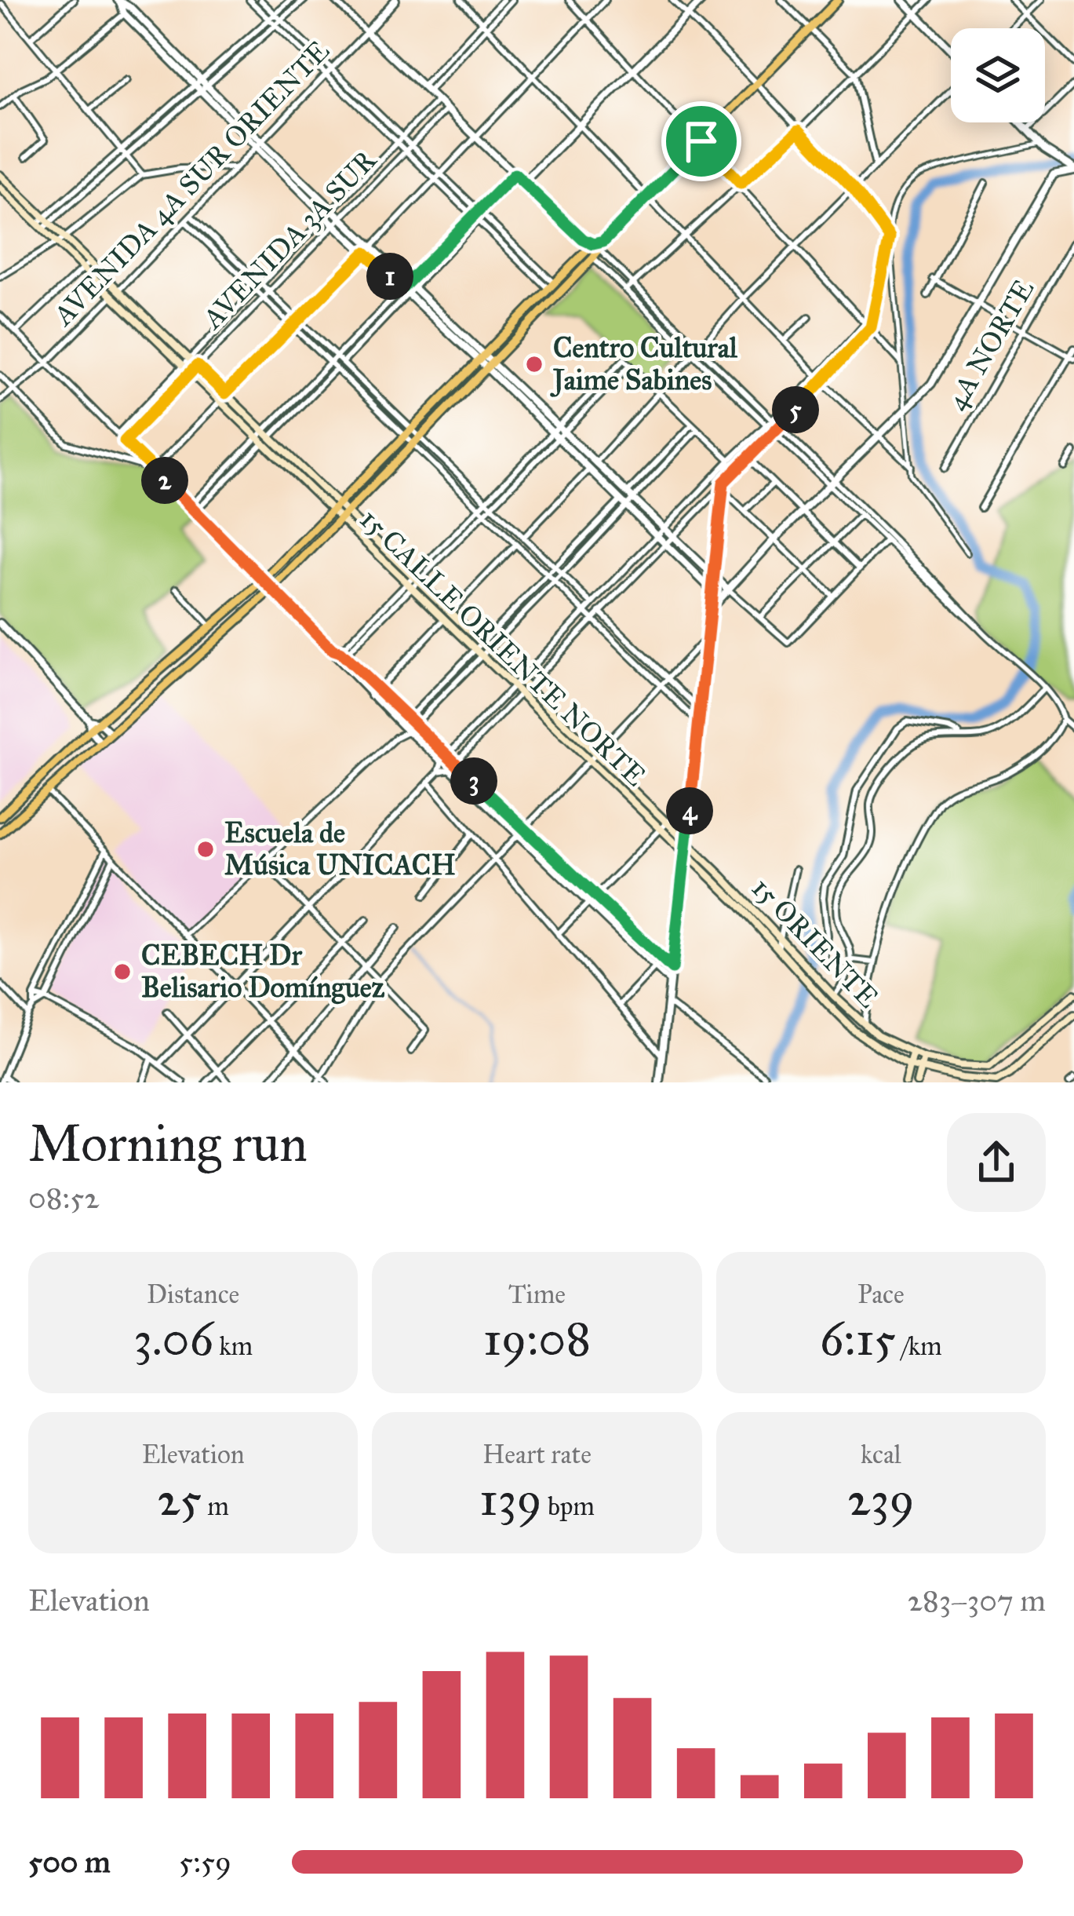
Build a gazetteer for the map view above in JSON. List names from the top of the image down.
{
  "streets": {
    "main road": ["15 CALLE ORIENTE NORTE", "15 ORIENTE"],
    "street": ["AVENIDA 4A SUR ORIENTE", "AVENIDA 3A SUR", "4A NORTE"]
  },
  "crossings": [
    ["15 CALLE ORIENTE NORTE", "15 ORIENTE"]
  ],
  "places": ["Centro Cultural Jaime Sabines", "Escuela de Música UNICACH", "CEBECH Dr Belisario Domínguez"],
  "page": {
    "pins": [
      "1",
      "5",
      "2",
      "3",
      "4"
    ],
    "heading": ["Morning run", "08:52"],
    "stats": [
      ["Distance", "3.06 km"],
      ["Time", "19:08"],
      ["Pace", "6:15 /km"],
      ["Elevation", "25 m"],
      ["Heart rate", "139 bpm"],
      ["kcal", "239"]
    ],
    "chart": ["Elevation", "283–307 m"],
    "list": [
      {
        "name": "500 m",
        "note": "5:59"
      }
    ]
  }
}
